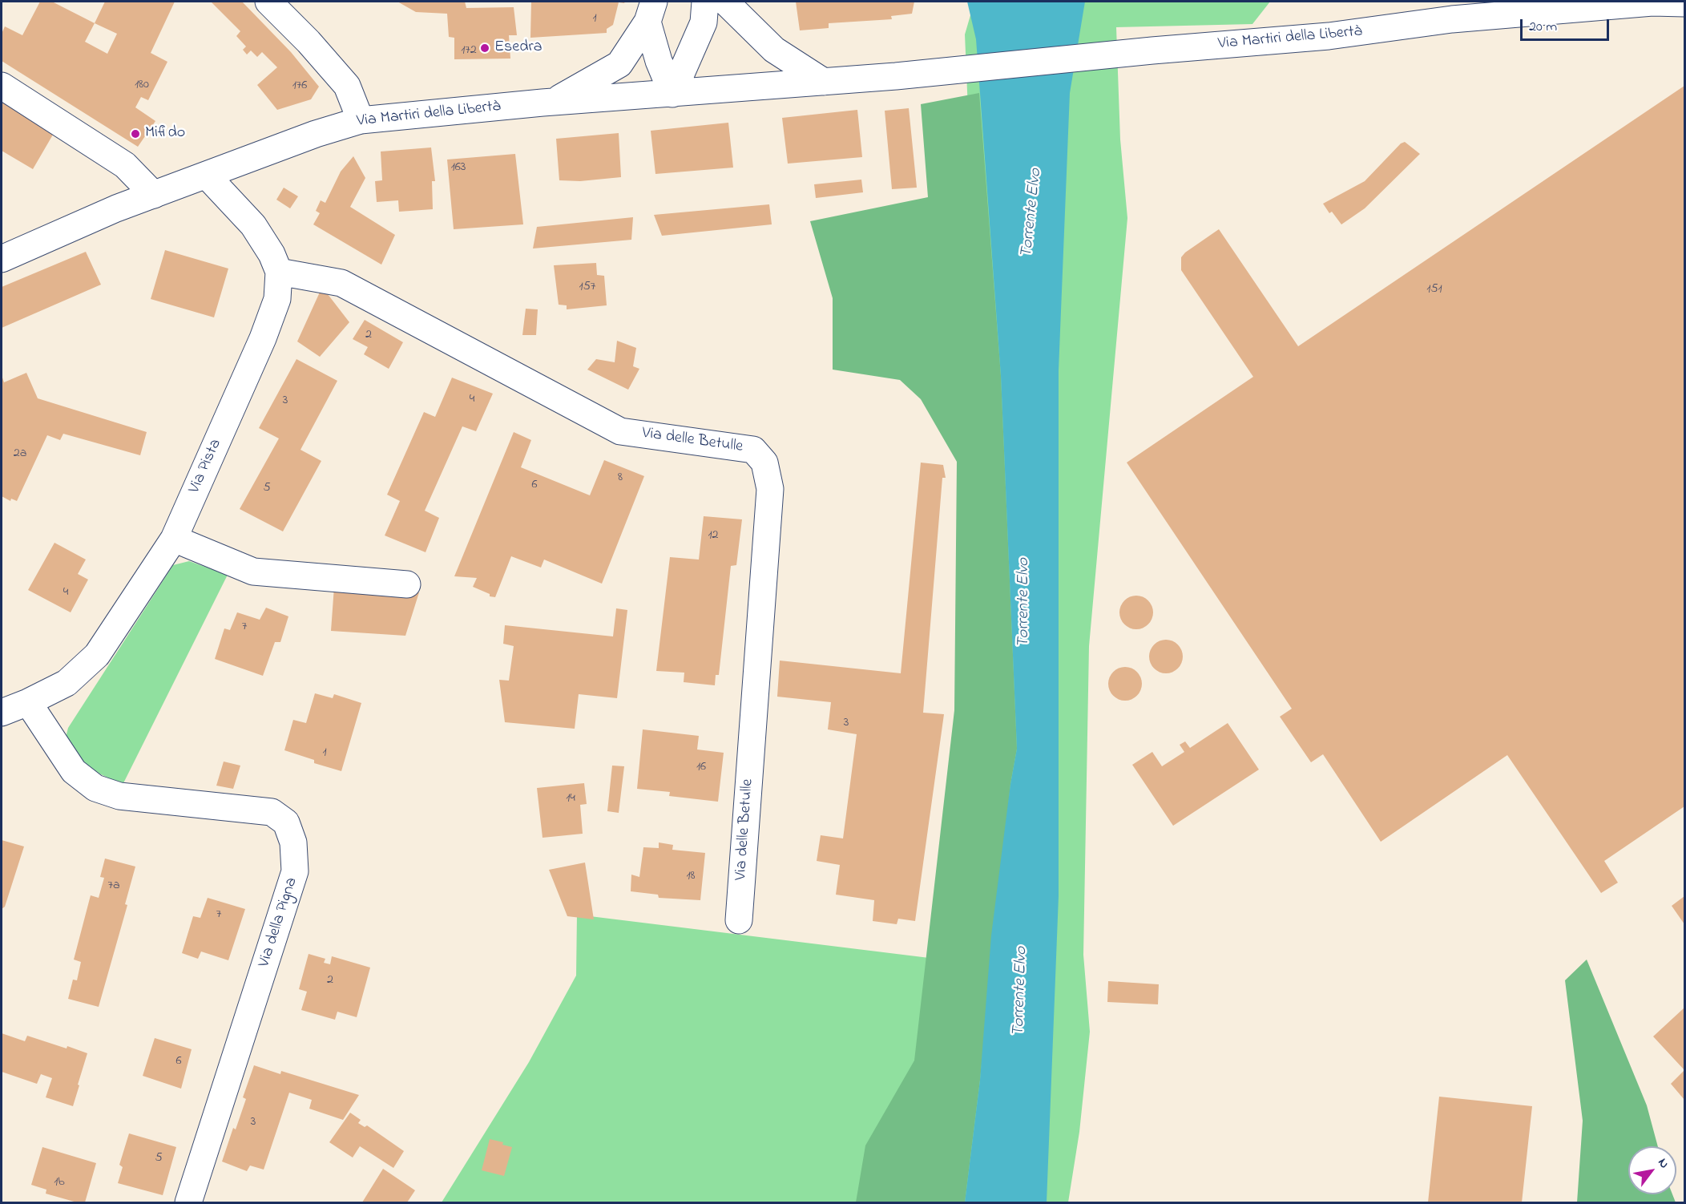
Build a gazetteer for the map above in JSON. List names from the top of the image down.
{
  "streets": {
    "street": [
      "Via Martiri della Libertà",
      "Via delle Betulle",
      "Via Pista",
      "Via della Pigna"
    ]
  },
  "crossings": [
    ["Via Martiri della Libertà", "Via Pista"],
    ["Via delle Betulle", "Via Pista"],
    ["Via Pista", "Via della Pigna"]
  ],
  "water": ["Torrente Elvo"],
  "places": ["Esedra", "Mifido"],
  "house_numbers": [
    "1",
    "172",
    "180",
    "176",
    "163",
    "157",
    "151",
    "2",
    "4",
    "3",
    "2a",
    "8",
    "6",
    "5",
    "12",
    "4",
    "7",
    "3",
    "1",
    "16",
    "14",
    "18",
    "7a",
    "7",
    "2",
    "6",
    "3",
    "5",
    "1b"
  ],
  "scale_bar": "20 m",
  "north": "top right"
}
